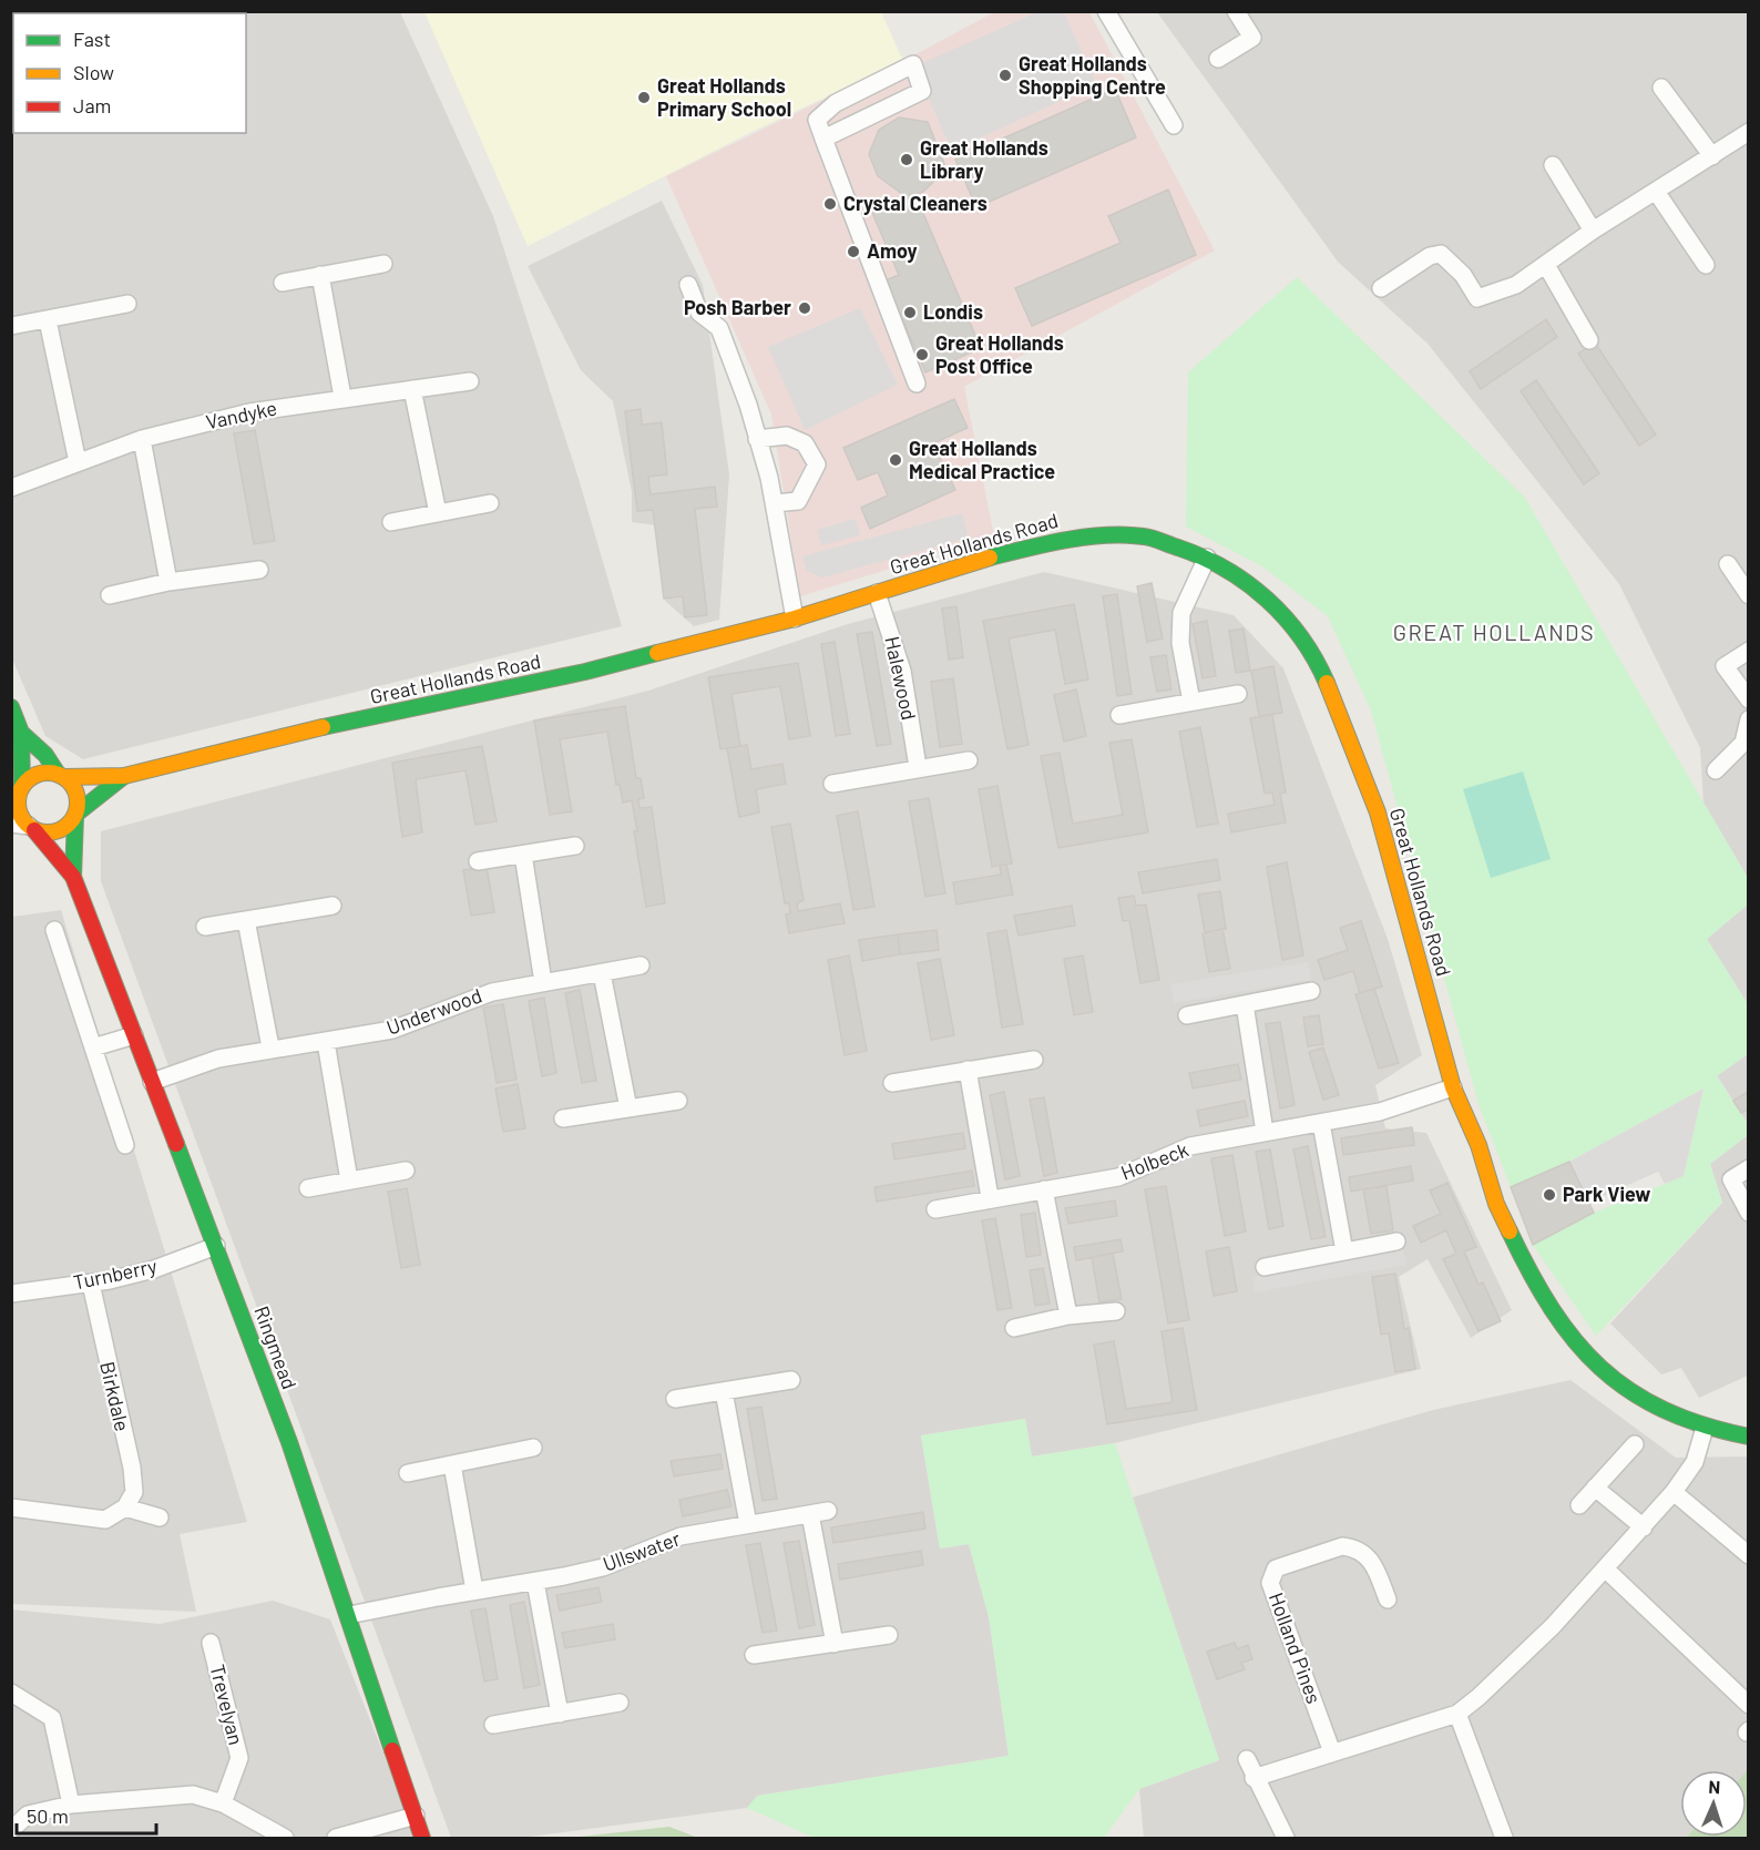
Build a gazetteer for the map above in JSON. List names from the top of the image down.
{
  "streets": {
    "street": [
      "Vandyke",
      "Great Hollands Road",
      "Halewood",
      "Underwood",
      "Holbeck",
      "Turnberry",
      "Ringmead",
      "Birkdale",
      "Ullswater",
      "Holland Pines",
      "Trevelyan"
    ]
  },
  "crossings": [
    ["Great Hollands Road", "Halewood"],
    ["Great Hollands Road", "Holbeck"],
    ["Great Hollands Road", "Ringmead"],
    ["Underwood", "Ringmead"],
    ["Turnberry", "Ringmead"],
    ["Turnberry", "Birkdale"],
    ["Ringmead", "Ullswater"]
  ],
  "districts": ["GREAT HOLLANDS"],
  "places": [
    "Great Hollands Shopping Centre",
    "Great Hollands Primary School",
    "Great Hollands Library",
    "Crystal Cleaners",
    "Amoy",
    "Posh Barber",
    "Londis",
    "Great Hollands Post Office",
    "Great Hollands Medical Practice",
    "Park View"
  ],
  "legend": ["Fast", "Slow", "Jam"],
  "scale_bar": "50 m",
  "north": "top"
}
